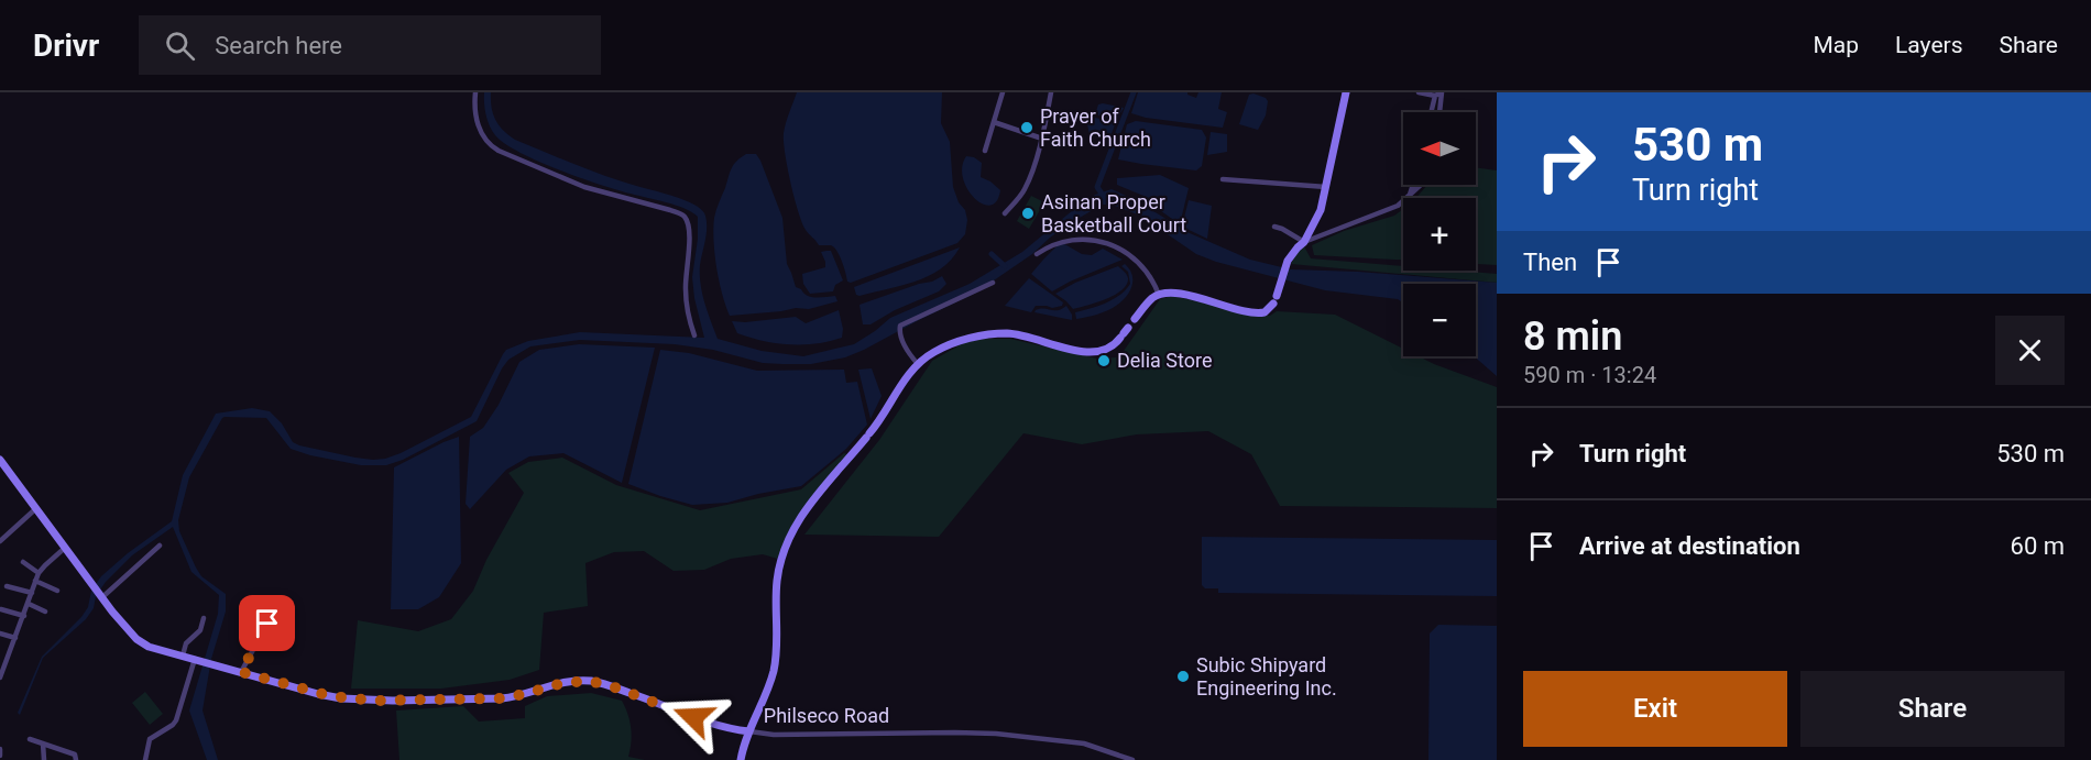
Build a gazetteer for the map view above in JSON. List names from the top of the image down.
{
  "streets": {
    "street": ["Philseco Road"]
  },
  "places": [
    "Prayer of Faith Church",
    "Asinan Proper Basketball Court",
    "Delia Store",
    "Subic Shipyard Engineering Inc."
  ],
  "north": "left",
  "page": {
    "header": "Drivr",
    "search": "Search here",
    "nav": ["Map", "Layers", "Share"],
    "turn": ["530 m", "Turn right"],
    "map_buttons": ["+", "−"],
    "then": "Then",
    "heading": ["8 min", "590 m · 13:24"],
    "list": [
      {
        "name": "Turn right",
        "value": "530 m"
      },
      {
        "name": "Arrive at destination",
        "value": "60 m"
      }
    ],
    "buttons": ["Exit", "Share"]
  }
}
